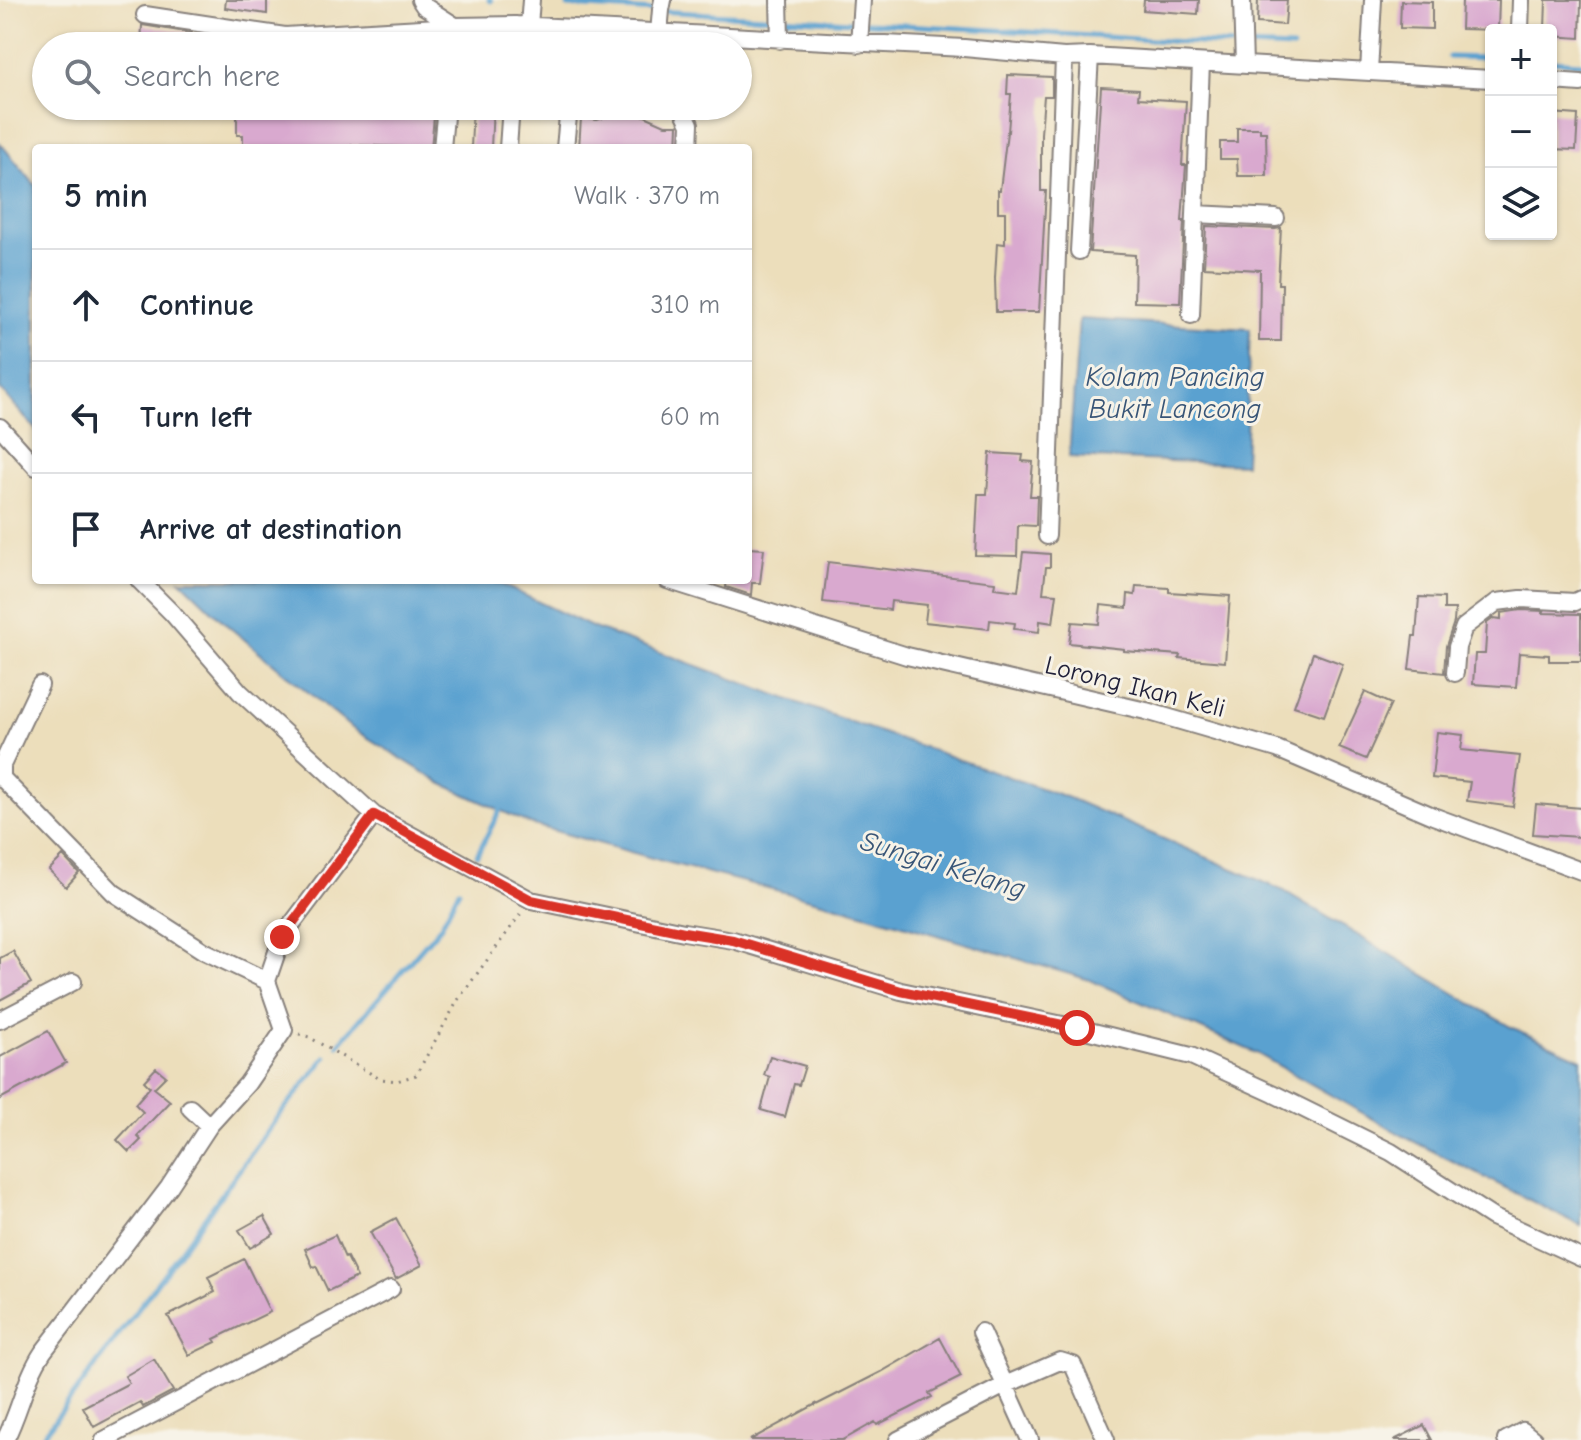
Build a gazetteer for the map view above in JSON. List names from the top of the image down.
{
  "streets": {
    "street": ["Lorong Ikan Keli"]
  },
  "water": ["Kolam Pancing Bukit Lancong", "Sungai Kelang"],
  "page": {
    "map_buttons": ["+", "−"],
    "search": "Search here",
    "heading": ["5 min", "Walk · 370 m"],
    "list": [
      ["Continue", "310 m"],
      ["Turn left", "60 m"],
      "Arrive at destination"
    ]
  }
}
